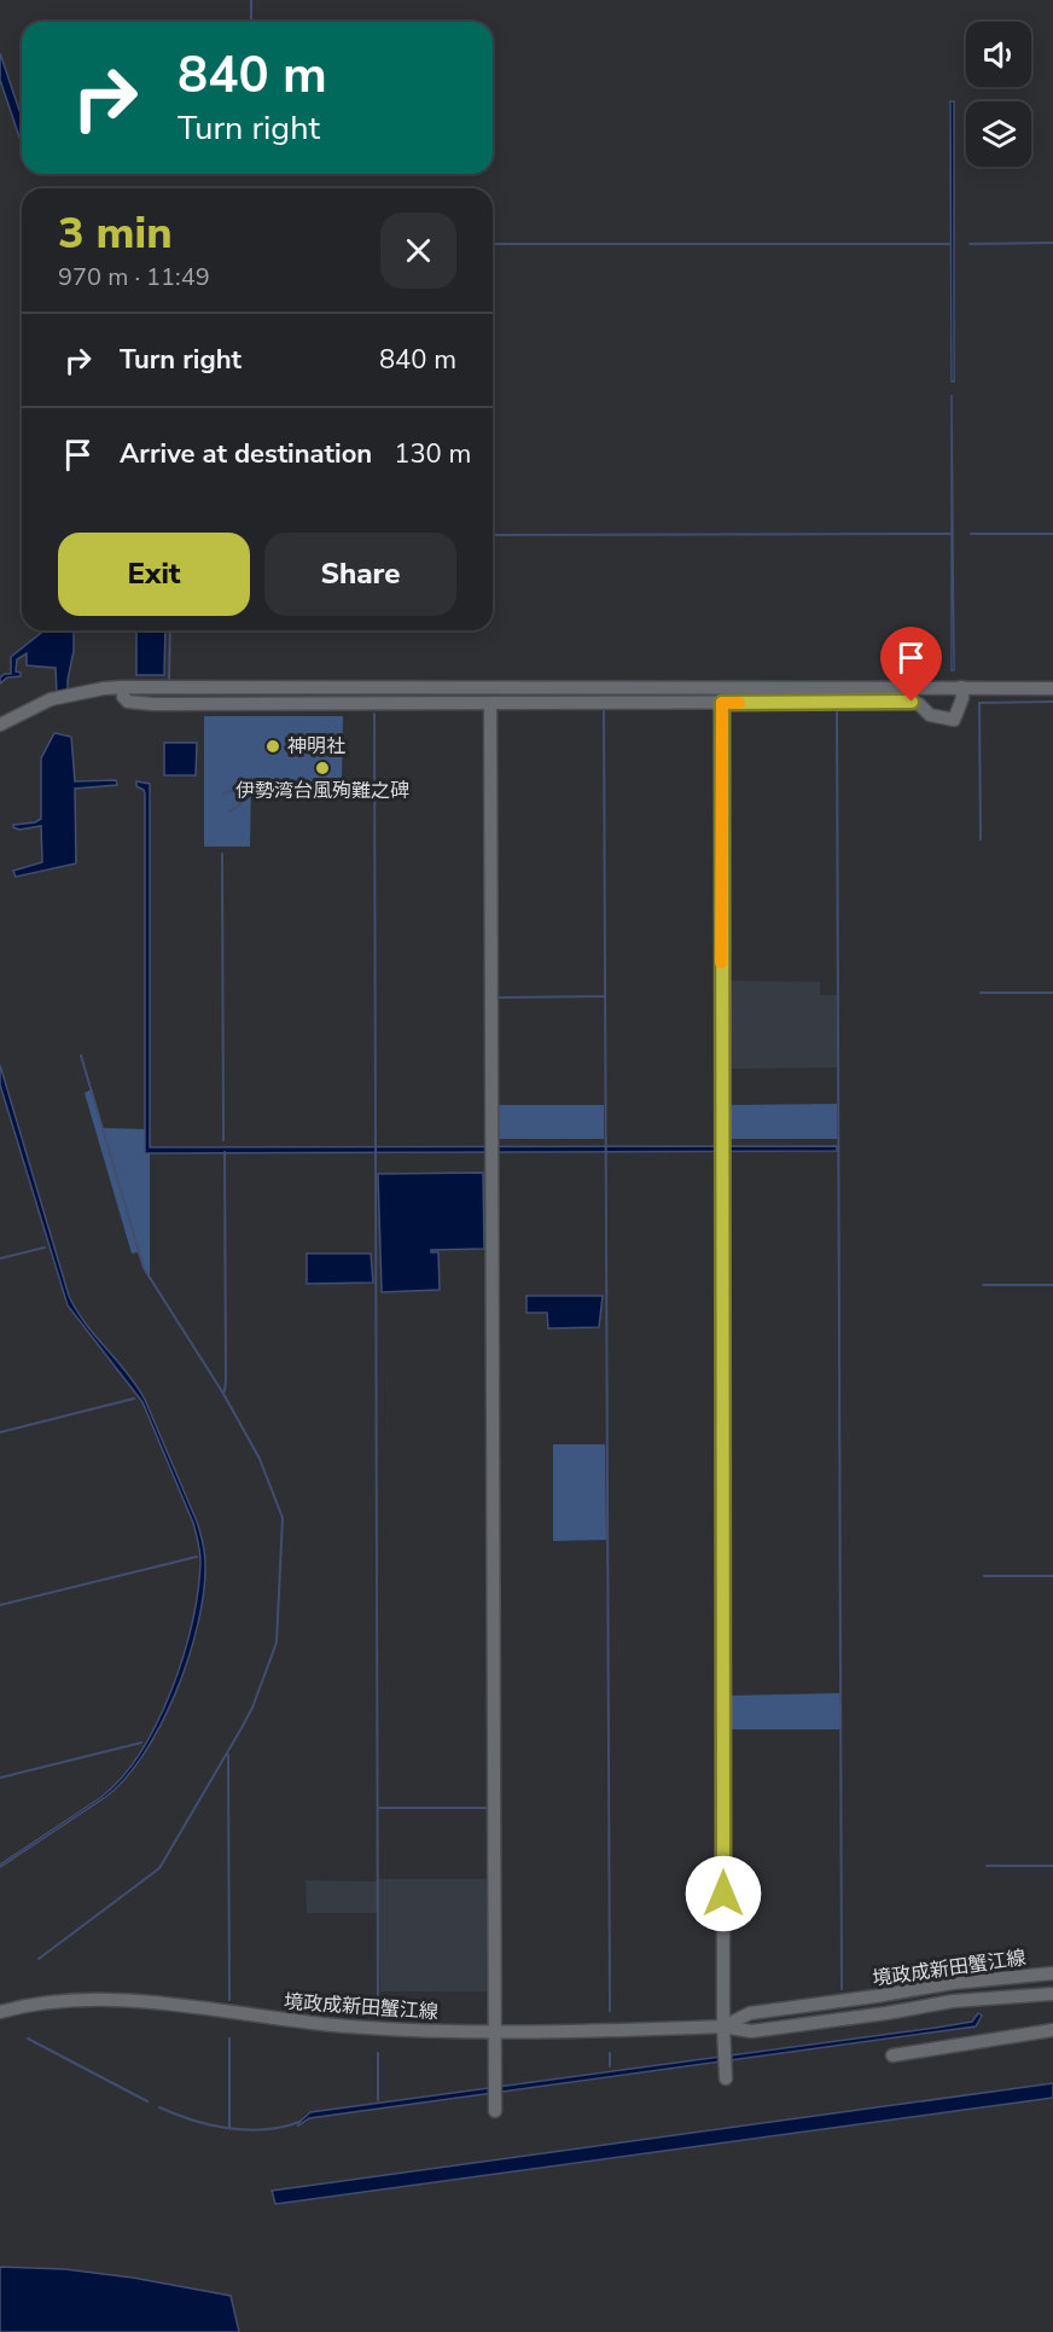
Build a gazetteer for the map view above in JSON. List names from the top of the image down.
{
  "streets": {
    "street": ["境政成新田蟹江線"]
  },
  "places": ["神明社", "伊勢湾台風殉難之碑"],
  "page": {
    "turn": ["840 m", "Turn right"],
    "heading": ["3 min", "970 m · 11:49"],
    "list": [
      {
        "name": "Turn right",
        "value": "840 m"
      },
      {
        "name": "Arrive at destination",
        "value": "130 m"
      }
    ],
    "buttons": ["Exit", "Share"]
  }
}
